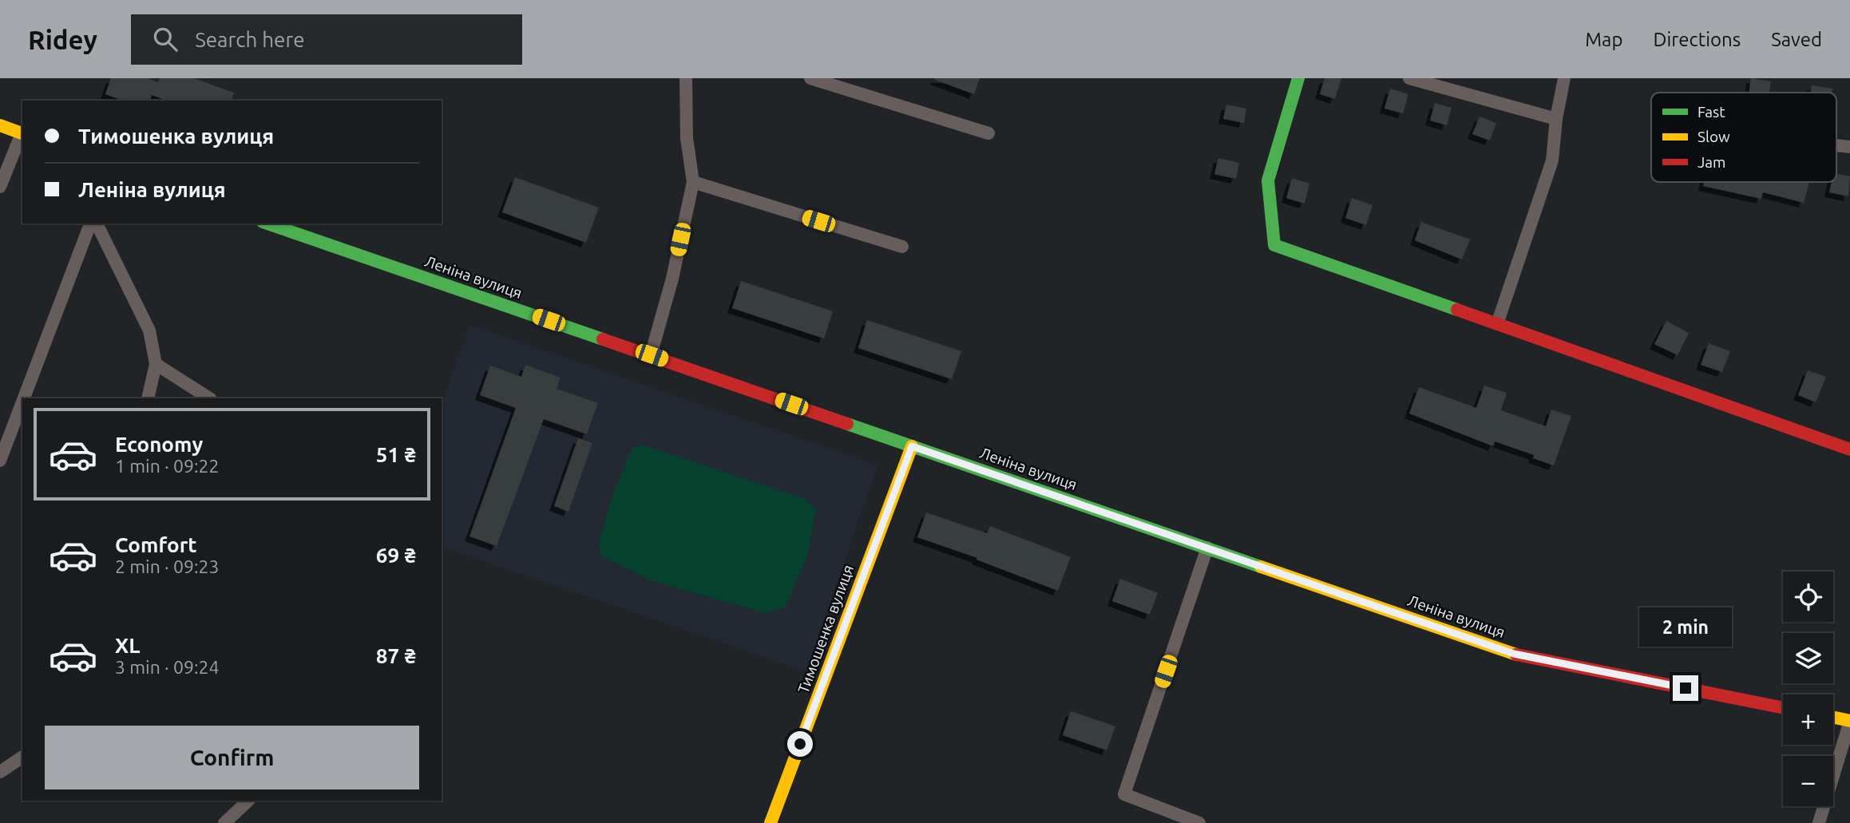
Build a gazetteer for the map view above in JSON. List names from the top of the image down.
{
  "streets": {
    "street": ["Леніна вулиця", "Тимошенка вулиця"]
  },
  "crossings": [
    ["Леніна вулиця", "Тимошенка вулиця"]
  ],
  "legend": ["Fast", "Slow", "Jam"],
  "page": {
    "header": "Ridey",
    "search": "Search here",
    "nav": ["Map", "Directions", "Saved"],
    "banner": ["Тимошенка вулиця", "Леніна вулиця"],
    "list": [
      {
        "name": "Economy",
        "note": "1 min · 09:22",
        "value": "51 ₴"
      },
      {
        "name": "Comfort",
        "note": "2 min · 09:23",
        "value": "69 ₴"
      },
      {
        "name": "XL",
        "note": "3 min · 09:24",
        "value": "87 ₴"
      }
    ],
    "map_buttons": ["+", "−"],
    "bubble": "2 min",
    "buttons": "Confirm"
  }
}
